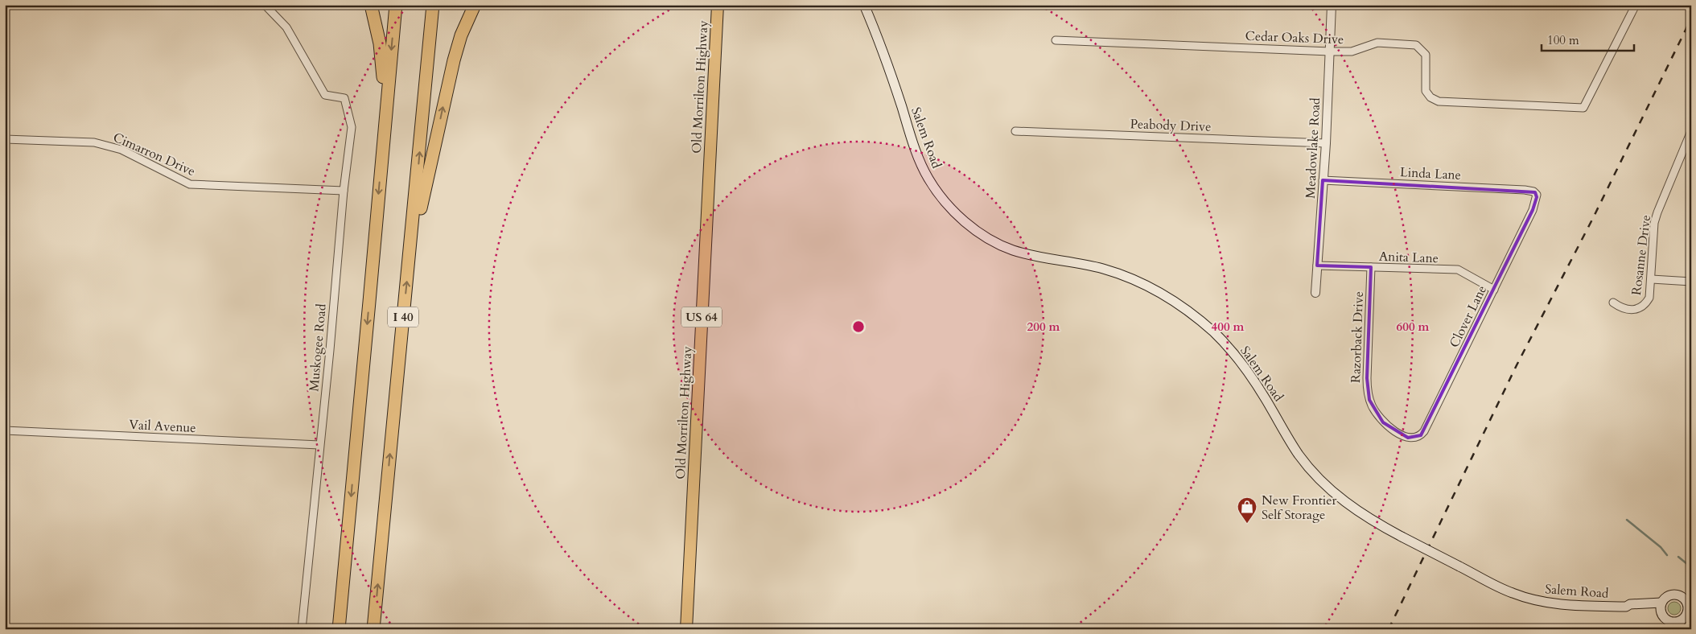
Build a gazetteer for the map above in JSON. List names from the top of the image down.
{
  "streets": {
    "highway": ["I 40"],
    "main road": ["Old Morrilton Highway", "Salem Road", "US 64"],
    "street": [
      "Cedar Oaks Drive",
      "Peabody Drive",
      "Meadowlake Road",
      "Cimarron Drive",
      "Linda Lane",
      "Rosanne Drive",
      "Anita Lane",
      "Clover Lane",
      "Razorback Drive",
      "Muskogee Road",
      "Vail Avenue"
    ]
  },
  "crossings": [
    ["Cedar Oaks Drive", "Meadowlake Road"],
    ["Peabody Drive", "Meadowlake Road"],
    ["Meadowlake Road", "Linda Lane"],
    ["Meadowlake Road", "Anita Lane"],
    ["Cimarron Drive", "Muskogee Road"],
    ["Linda Lane", "Clover Lane"],
    ["Anita Lane", "Clover Lane"],
    ["Anita Lane", "Razorback Drive"],
    ["Clover Lane", "Razorback Drive"],
    ["Muskogee Road", "Vail Avenue"]
  ],
  "places": {
    "shop": ["New Frontier Self Storage"]
  },
  "scale_bar": "100 m",
  "rings": ["200 m", "400 m", "600 m"]
}
